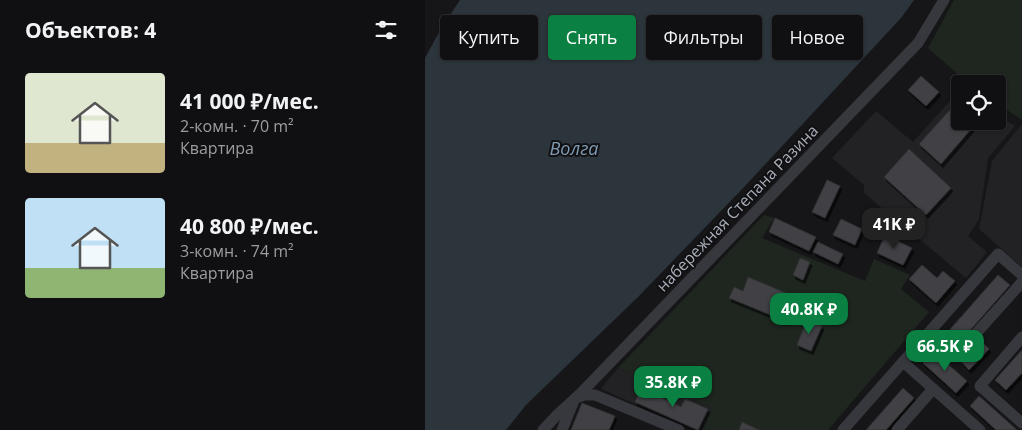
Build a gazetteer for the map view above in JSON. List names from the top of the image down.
{
  "streets": {
    "street": ["набережная Степана Разина"]
  },
  "water": ["Волга"],
  "page": {
    "heading": "Объектов: 4",
    "chip": [
      "Купить",
      "Снять",
      "Фильтры",
      "Новое"
    ],
    "list": [
      {
        "name": "41 000 ₽/мес.",
        "note": "2-комн. · 70 m² · Квартира"
      },
      {
        "name": "40 800 ₽/мес.",
        "note": "3-комн. · 74 m² · Квартира"
      }
    ],
    "price": [
      "41K ₽",
      "40.8K ₽",
      "66.5K ₽",
      "35.8K ₽"
    ]
  }
}
